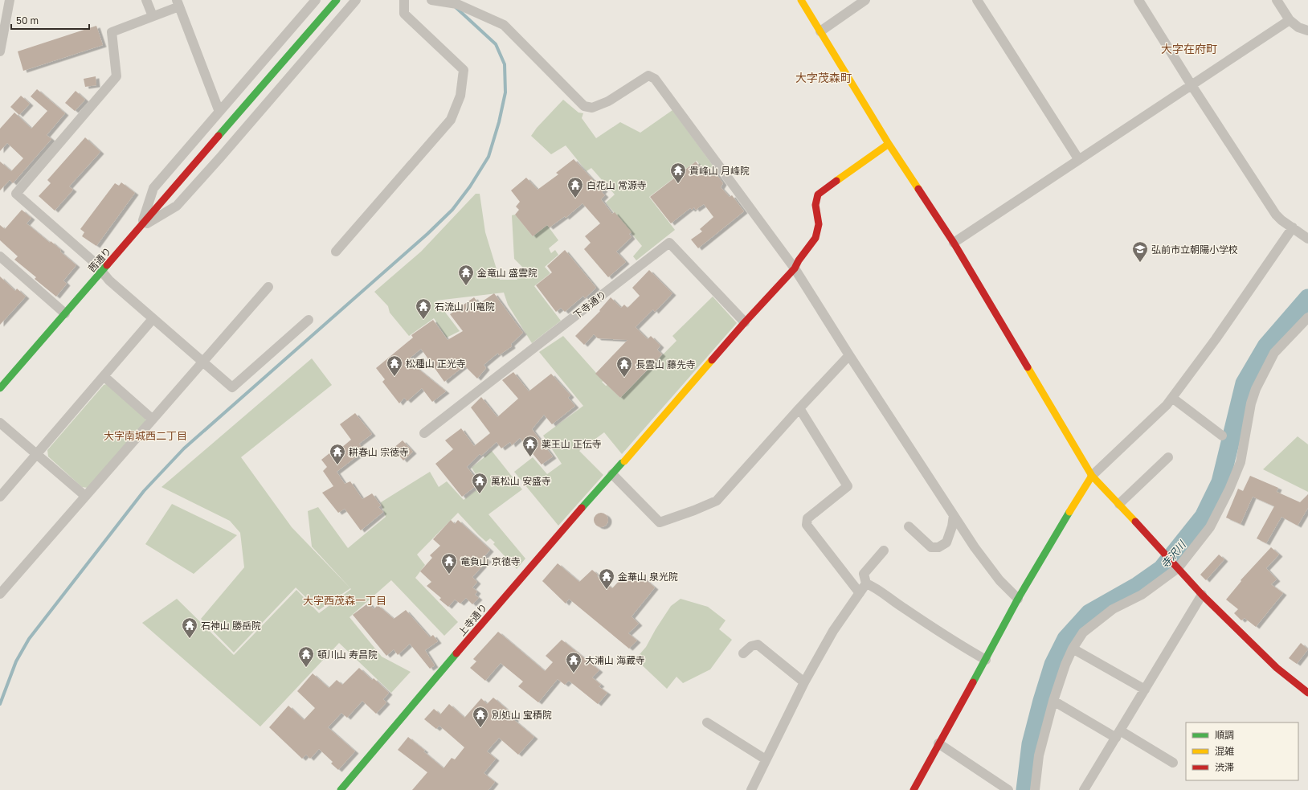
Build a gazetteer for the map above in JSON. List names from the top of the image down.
{
  "streets": {
    "street": ["茜通り", "下寺通り", "上寺通り"]
  },
  "crossings": [
    ["下寺通り", "上寺通り"]
  ],
  "districts": [
    "大字在府町",
    "大字茂森町",
    "大字南城西二丁目",
    "大字西茂森一丁目"
  ],
  "water": ["寺沢川"],
  "places": {
    "temple": [
      "貴峰山 月峰院",
      "白花山 常源寺",
      "金竜山 盛雲院",
      "石流山 川竜院",
      "松種山 正光寺",
      "長雲山 藤先寺",
      "薬王山 正伝寺",
      "耕春山 宗徳寺",
      "萬松山 安盛寺",
      "竜負山 京徳寺",
      "金華山 泉光院",
      "石神山 勝岳院",
      "頓川山 寿昌院",
      "大浦山 海蔵寺",
      "別処山 宝積院"
    ],
    "school or university": ["弘前市立朝陽小学校"]
  },
  "legend": ["順調", "混雑", "渋滞"],
  "scale_bar": "50 m"
}
